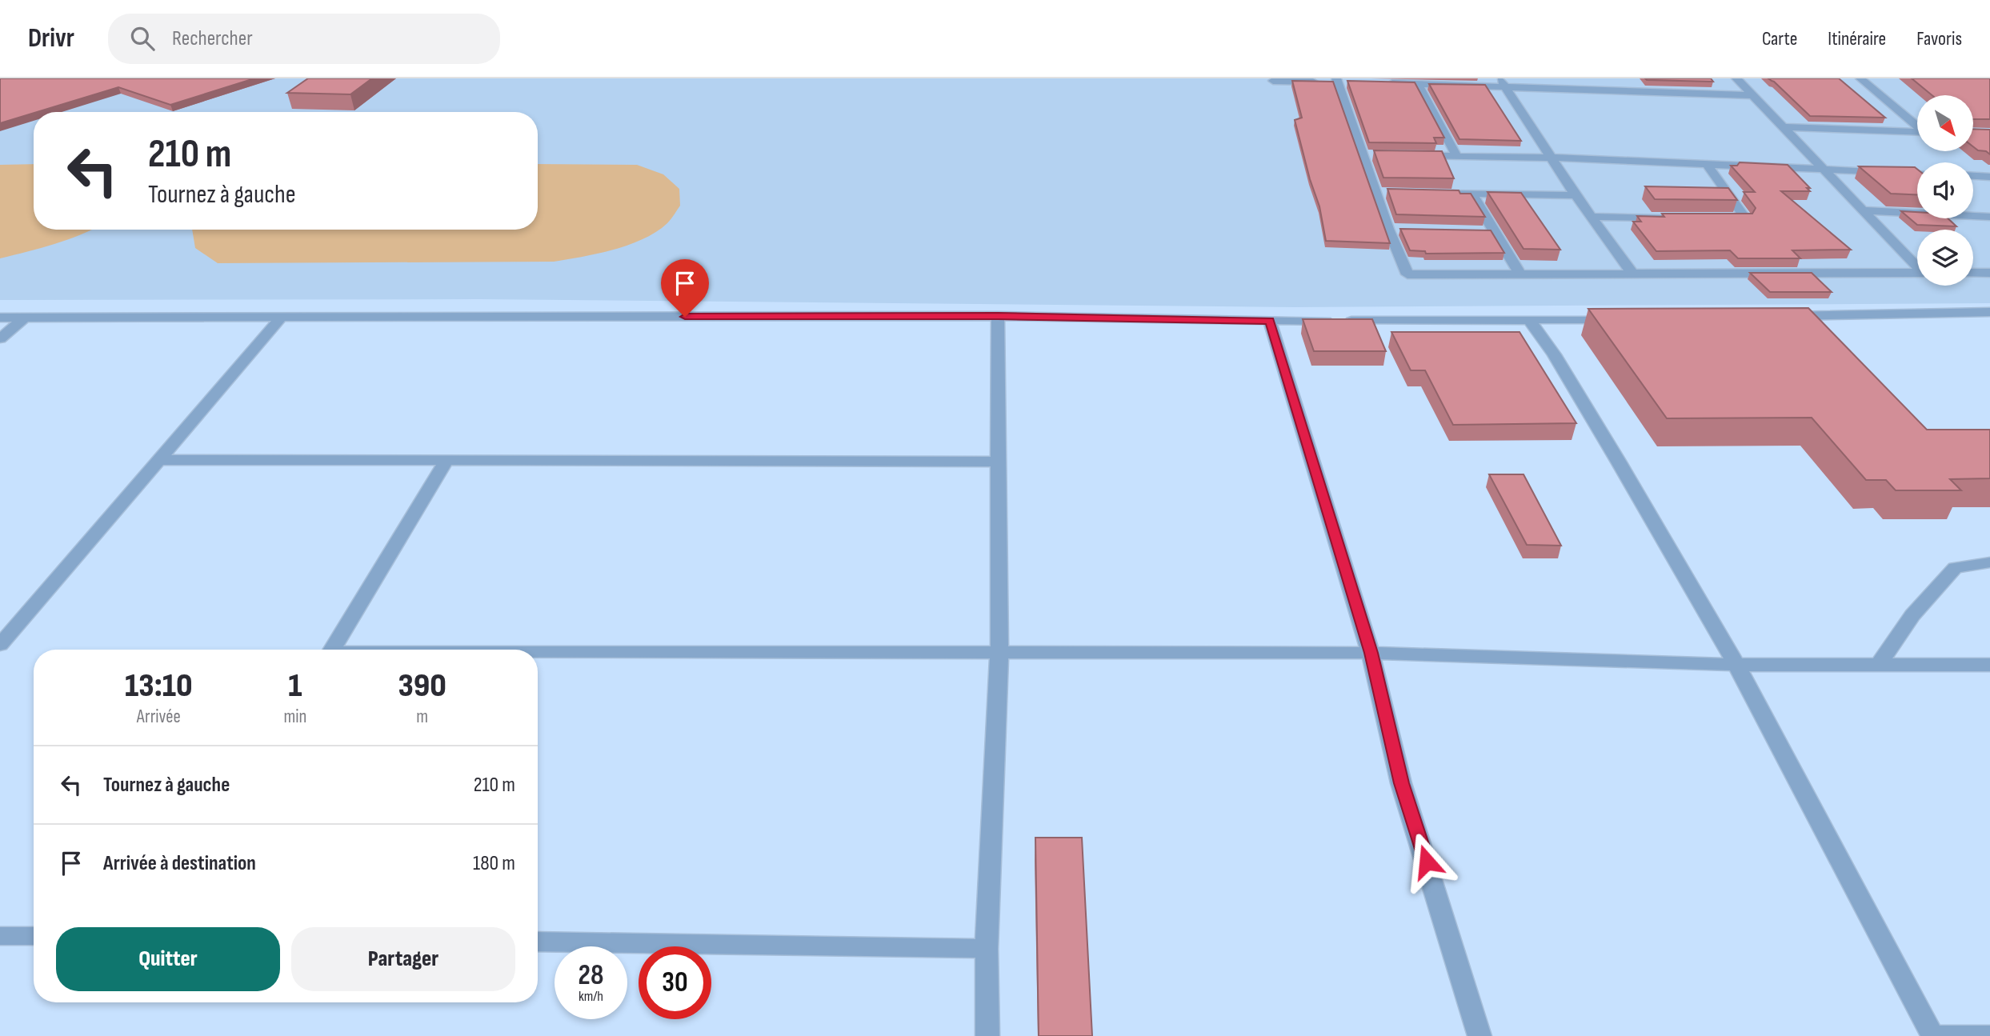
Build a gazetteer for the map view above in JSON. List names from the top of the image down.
{
  "north": "bottom right",
  "page": {
    "header": "Drivr",
    "search": "Rechercher",
    "nav": ["Carte", "Itinéraire", "Favoris"],
    "turn": ["210 m", "Tournez à gauche"],
    "eta": [
      "13:10",
      "Arrivée",
      "1",
      "min",
      "390",
      "m"
    ],
    "list": [
      {
        "name": "Tournez à gauche",
        "value": "210 m"
      },
      {
        "name": "Arrivée à destination",
        "value": "180 m"
      }
    ],
    "buttons": ["Quitter", "Partager"],
    "speed": "28 km/h",
    "limit": "30"
  }
}
